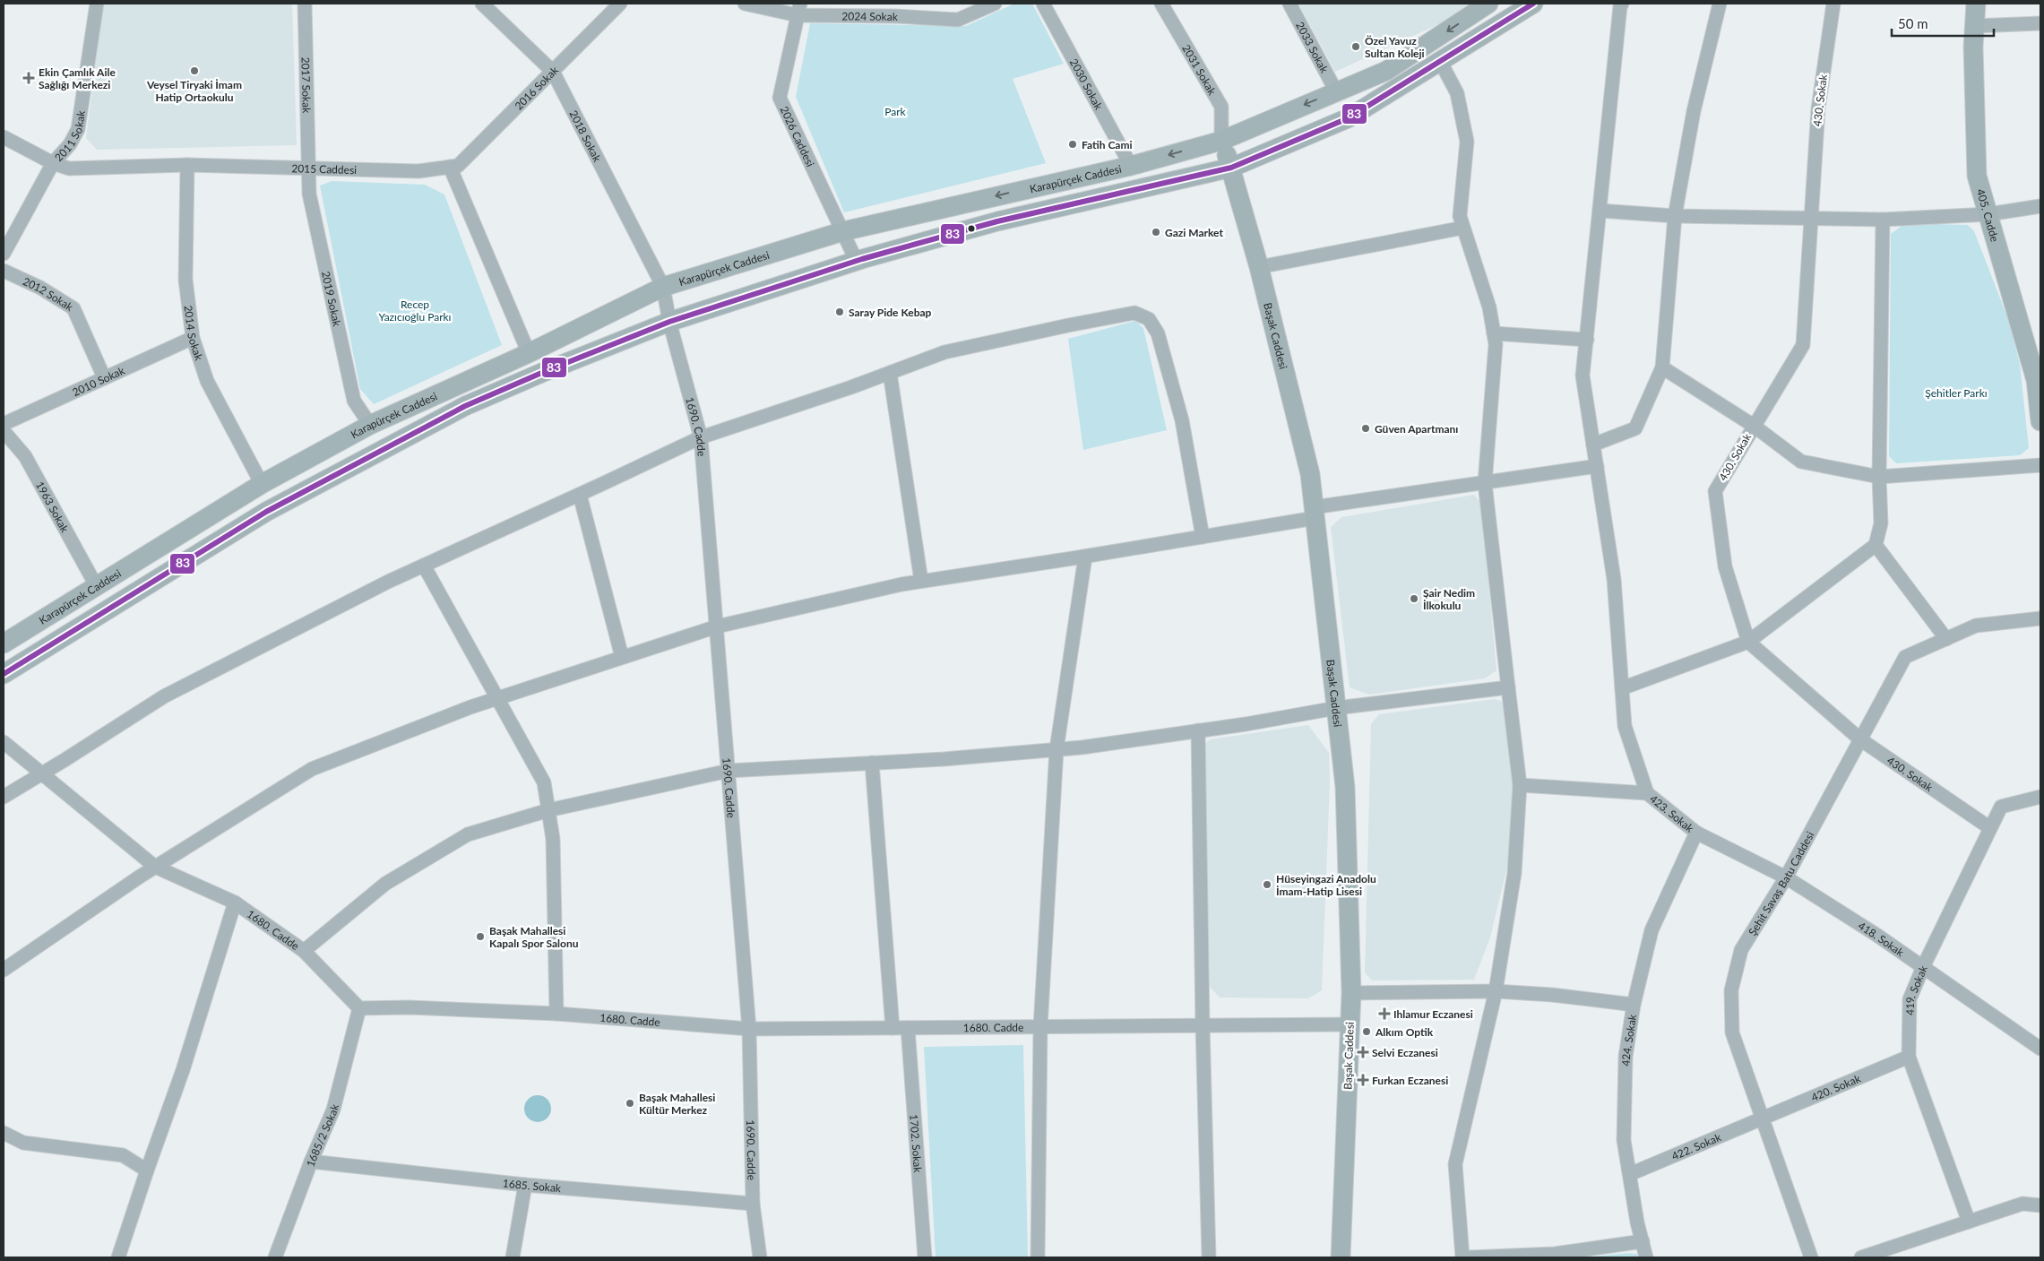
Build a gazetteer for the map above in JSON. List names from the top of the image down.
{
  "streets": {
    "main road": ["Karapürçek Caddesi", "405. Cadde", "Başak Caddesi"],
    "street": [
      "2024 Sokak",
      "2033 Sokak",
      "2031 Sokak",
      "2030 Sokak",
      "2017 Sokak",
      "2016 Sokak",
      "430. Sokak",
      "2011 Sokak",
      "2018 Sokak",
      "2026 Caddesi",
      "2015 Caddesi",
      "2012 Sokak",
      "2019 Sokak",
      "2014 Sokak",
      "2010 Sokak",
      "1690. Cadde",
      "1963 Sokak",
      "423. Sokak",
      "Şehit Savaş Batu Caddesi",
      "1680. Cadde",
      "418. Sokak",
      "419. Sokak",
      "424. Sokak",
      "420. Sokak",
      "1685/2 Sokak",
      "1702. Sokak",
      "422. Sokak",
      "1685. Sokak"
    ]
  },
  "crossings": [
    ["2024 Sokak", "2026 Caddesi"],
    ["2033 Sokak", "Karapürçek Caddesi"],
    ["2031 Sokak", "Karapürçek Caddesi"],
    ["2031 Sokak", "Başak Caddesi"],
    ["2030 Sokak", "Karapürçek Caddesi"],
    ["2017 Sokak", "2015 Caddesi"],
    ["2017 Sokak", "2019 Sokak"],
    ["2016 Sokak", "2018 Sokak"],
    ["2016 Sokak", "2015 Caddesi"],
    ["430. Sokak", "Şehit Savaş Batu Caddesi"],
    ["430. Sokak", "419. Sokak"],
    ["2011 Sokak", "2015 Caddesi"],
    ["2018 Sokak", "Karapürçek Caddesi"],
    ["2018 Sokak", "1690. Cadde"],
    ["2026 Caddesi", "Karapürçek Caddesi"],
    ["2015 Caddesi", "2019 Sokak"],
    ["2015 Caddesi", "2014 Sokak"],
    ["Karapürçek Caddesi", "2019 Sokak"],
    ["Karapürçek Caddesi", "2014 Sokak"],
    ["Karapürçek Caddesi", "Başak Caddesi"],
    ["Karapürçek Caddesi", "1690. Cadde"],
    ["Karapürçek Caddesi", "1963 Sokak"],
    ["2012 Sokak", "2010 Sokak"],
    ["2014 Sokak", "2010 Sokak"],
    ["Başak Caddesi", "1680. Cadde"],
    ["1690. Cadde", "1680. Cadde"],
    ["1690. Cadde", "1685. Sokak"],
    ["423. Sokak", "Şehit Savaş Batu Caddesi"],
    ["423. Sokak", "418. Sokak"],
    ["423. Sokak", "424. Sokak"],
    ["Şehit Savaş Batu Caddesi", "418. Sokak"],
    ["Şehit Savaş Batu Caddesi", "420. Sokak"],
    ["Şehit Savaş Batu Caddesi", "422. Sokak"],
    ["1680. Cadde", "1685/2 Sokak"],
    ["1680. Cadde", "1702. Sokak"],
    ["418. Sokak", "419. Sokak"],
    ["419. Sokak", "420. Sokak"],
    ["424. Sokak", "422. Sokak"],
    ["420. Sokak", "422. Sokak"],
    ["1685/2 Sokak", "1685. Sokak"]
  ],
  "parks": ["Park", "Recep Yazıcıoğlu Parkı", "Şehitler Parkı"],
  "places": {
    "other": [
      "Özel Yavuz Sultan Koleji",
      "Veysel Tiryaki İmam Hatip Ortaokulu",
      "Fatih Cami",
      "Gazi Market",
      "Saray Pide Kebap",
      "Güven Apartmanı",
      "Şair Nedim İlkokulu",
      "Hüseyingazi Anadolu İmam-Hatip Lisesi",
      "Başak Mahallesi Kapalı Spor Salonu",
      "Alkım Optik",
      "Başak Mahallesi Kültür Merkez"
    ],
    "health": [
      "Ekin Çamlık Aile Sağlığı Merkezi",
      "Ihlamur Eczanesi",
      "Selvi Eczanesi",
      "Furkan Eczanesi"
    ]
  },
  "lines": ["transit line 83"],
  "scale_bar": "50 m"
}
